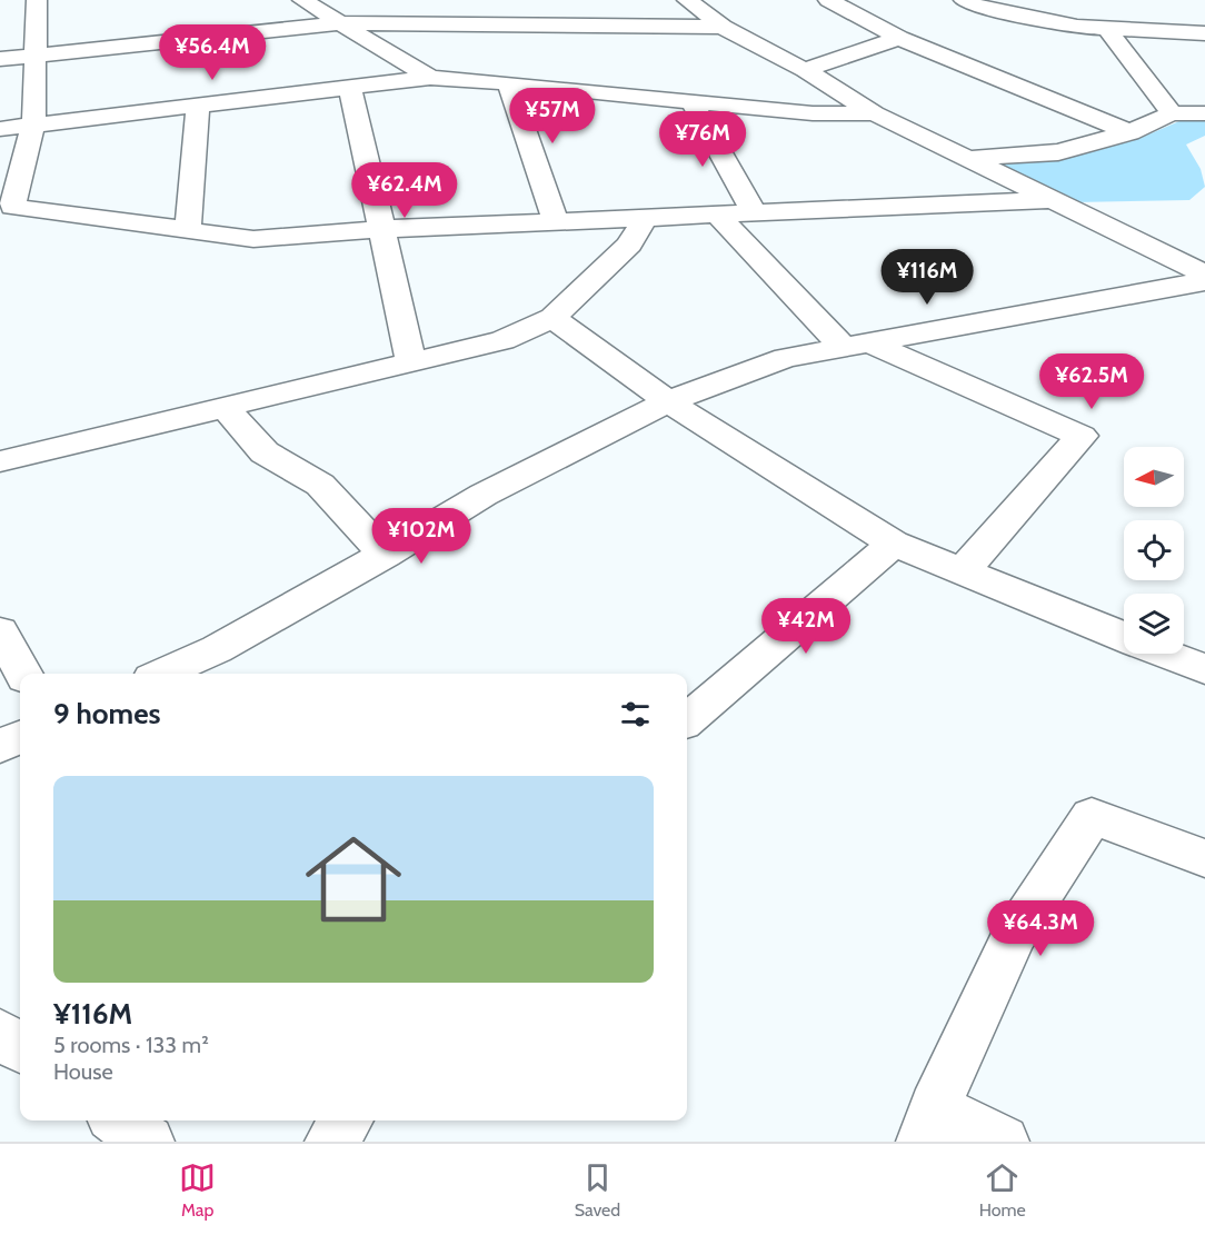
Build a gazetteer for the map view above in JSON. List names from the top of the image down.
{
  "north": "left",
  "page": {
    "price": [
      "¥56.4M",
      "¥57M",
      "¥76M",
      "¥62.4M",
      "¥116M",
      "¥62.5M",
      "¥102M",
      "¥42M",
      "¥64.3M"
    ],
    "heading": "9 homes",
    "list": [
      {
        "name": "¥116M",
        "note": "5 rooms · 133 m² · House"
      }
    ],
    "tabs": ["Map", "Saved", "Home"]
  }
}
